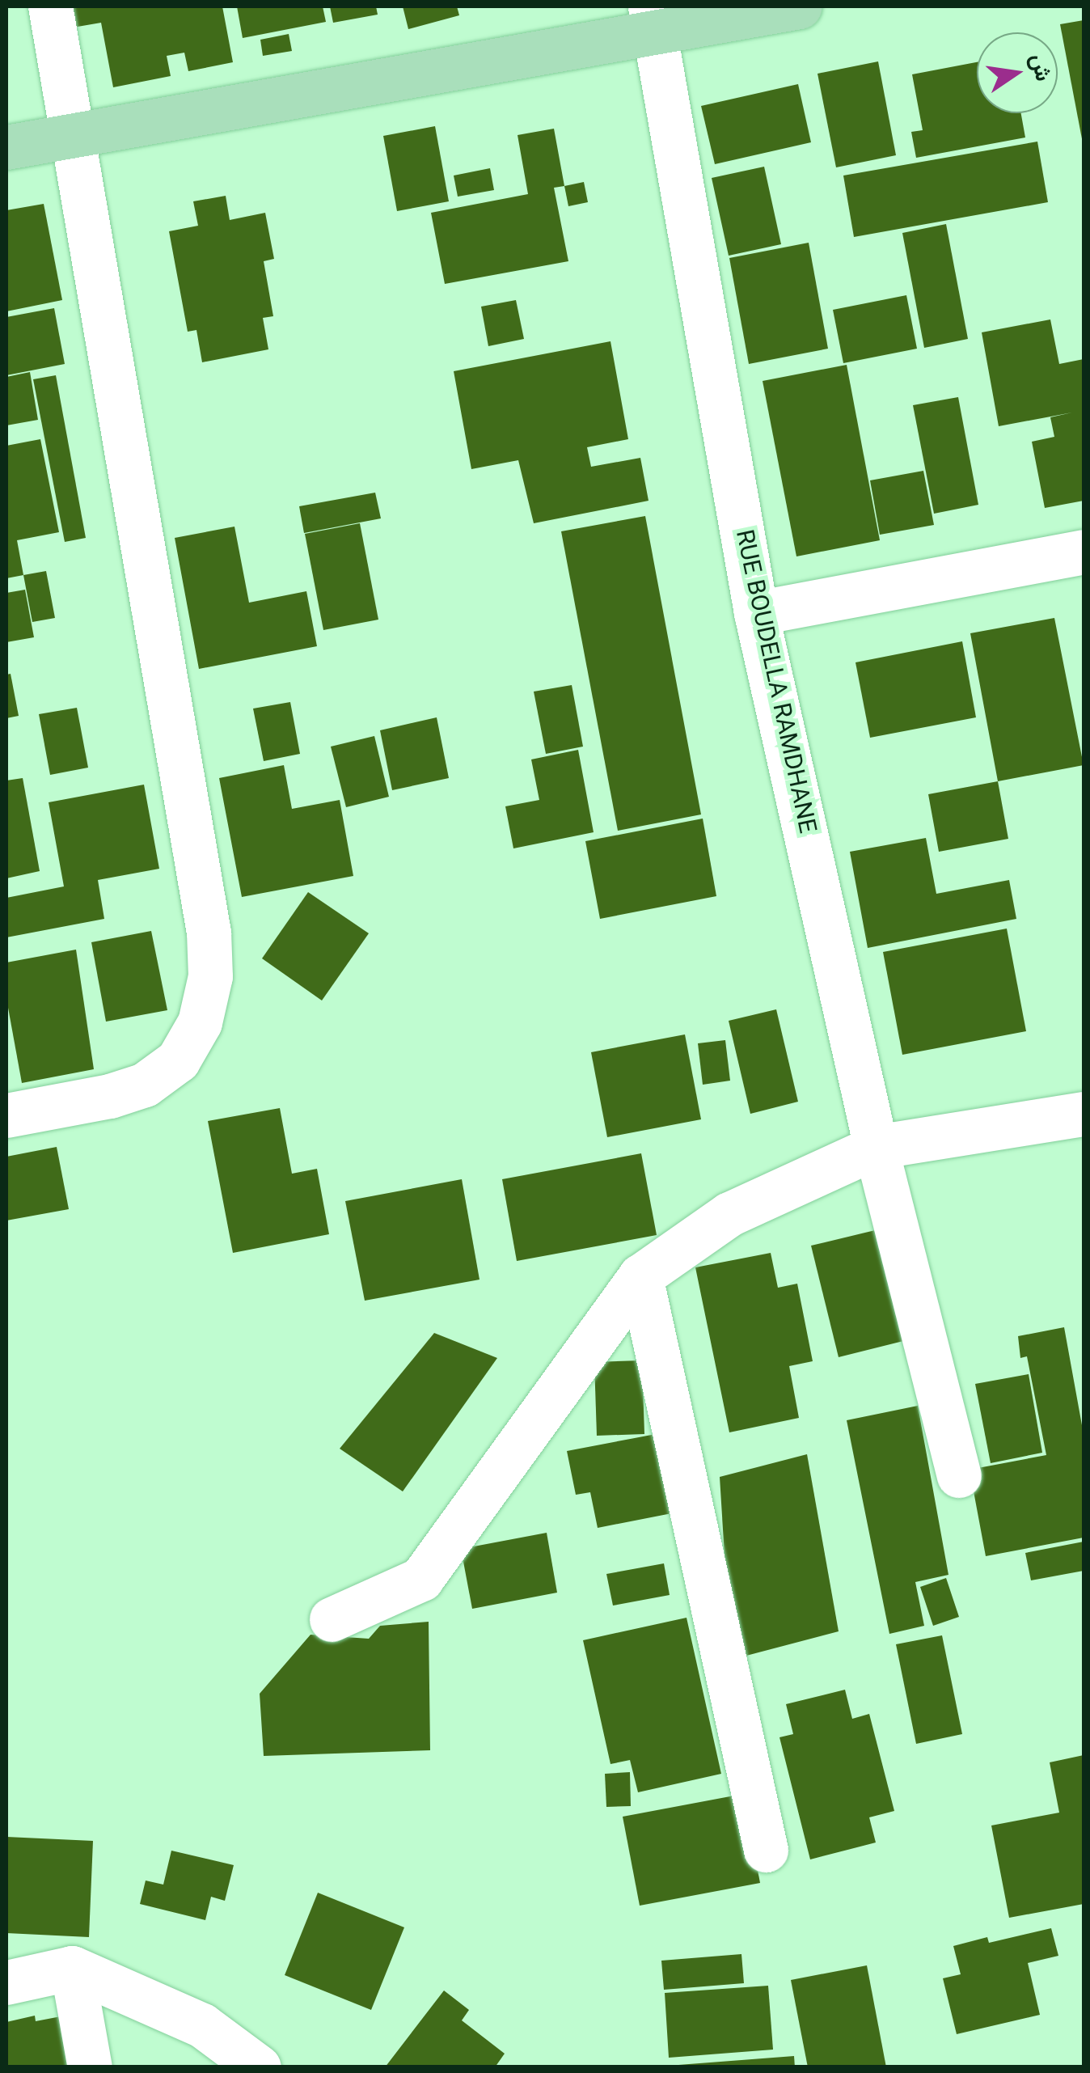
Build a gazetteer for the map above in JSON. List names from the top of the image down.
{
  "streets": {
    "street": ["RUE BOUDELLA RAMDHANE"]
  },
  "north": "right"
}
